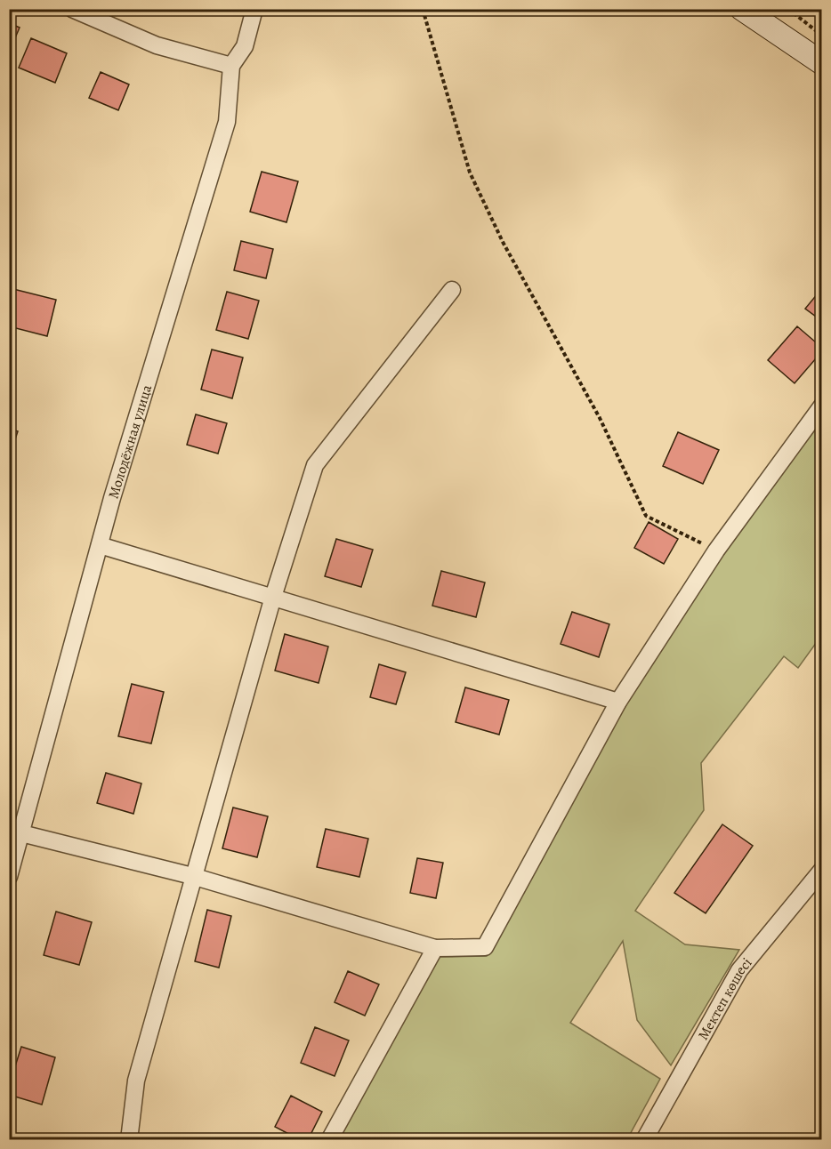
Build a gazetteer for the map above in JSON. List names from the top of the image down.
{
  "streets": {
    "street": ["Молодёжная улица", "Мектеп көшесі"]
  }
}
